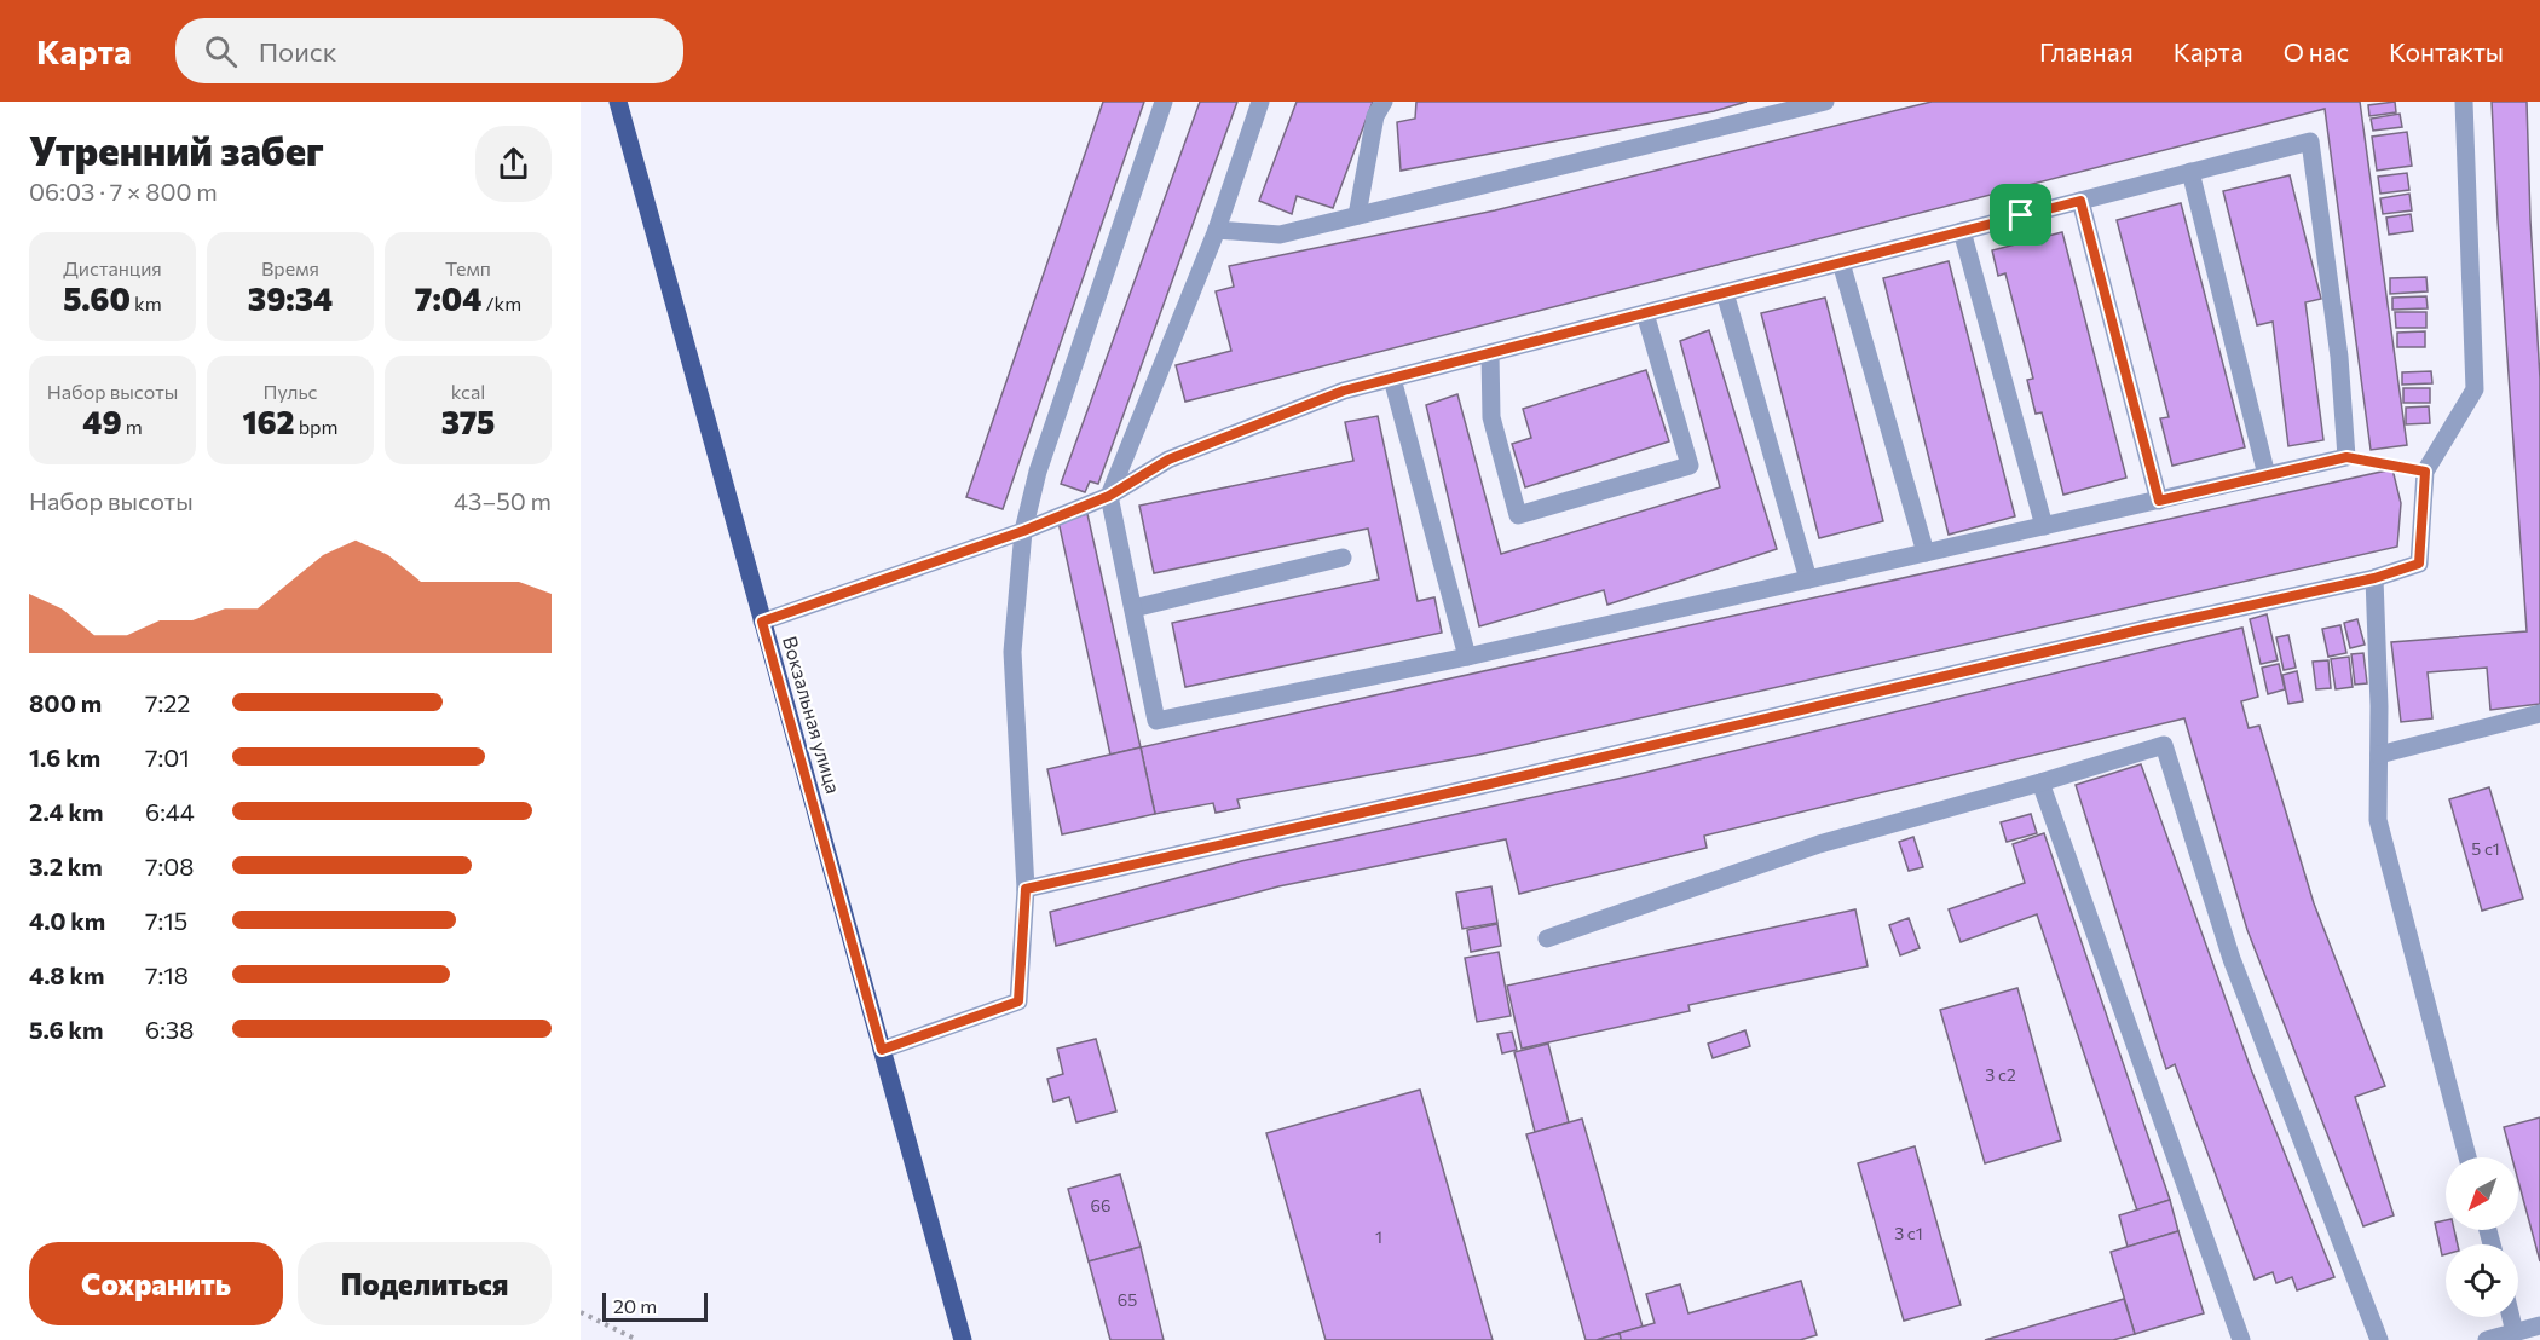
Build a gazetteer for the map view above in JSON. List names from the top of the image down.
{
  "streets": {
    "main road": ["Вокзальная улица"]
  },
  "house_numbers": [
    "5 с1",
    "3 с2",
    "66",
    "3 с1",
    "1",
    "65"
  ],
  "scale_bar": "20 m",
  "north": "bottom left",
  "page": {
    "header": "Карта",
    "search": "Поиск",
    "nav": [
      "Главная",
      "Карта",
      "О нас",
      "Контакты"
    ],
    "heading": ["Утренний забег", "06:03 · 7 × 800 m"],
    "stats": [
      ["Дистанция", "5.60 km"],
      ["Время", "39:34"],
      ["Темп", "7:04 /km"],
      ["Набор высоты", "49 m"],
      ["Пульс", "162 bpm"],
      ["kcal", "375"]
    ],
    "chart": ["Набор высоты", "43–50 m"],
    "list": [
      {
        "name": "800 m",
        "note": "7:22"
      },
      {
        "name": "1.6 km",
        "note": "7:01"
      },
      {
        "name": "2.4 km",
        "note": "6:44"
      },
      {
        "name": "3.2 km",
        "note": "7:08"
      },
      {
        "name": "4.0 km",
        "note": "7:15"
      },
      {
        "name": "4.8 km",
        "note": "7:18"
      },
      {
        "name": "5.6 km",
        "note": "6:38"
      }
    ],
    "buttons": ["Сохранить", "Поделиться"],
    "scale": "20 m"
  }
}
